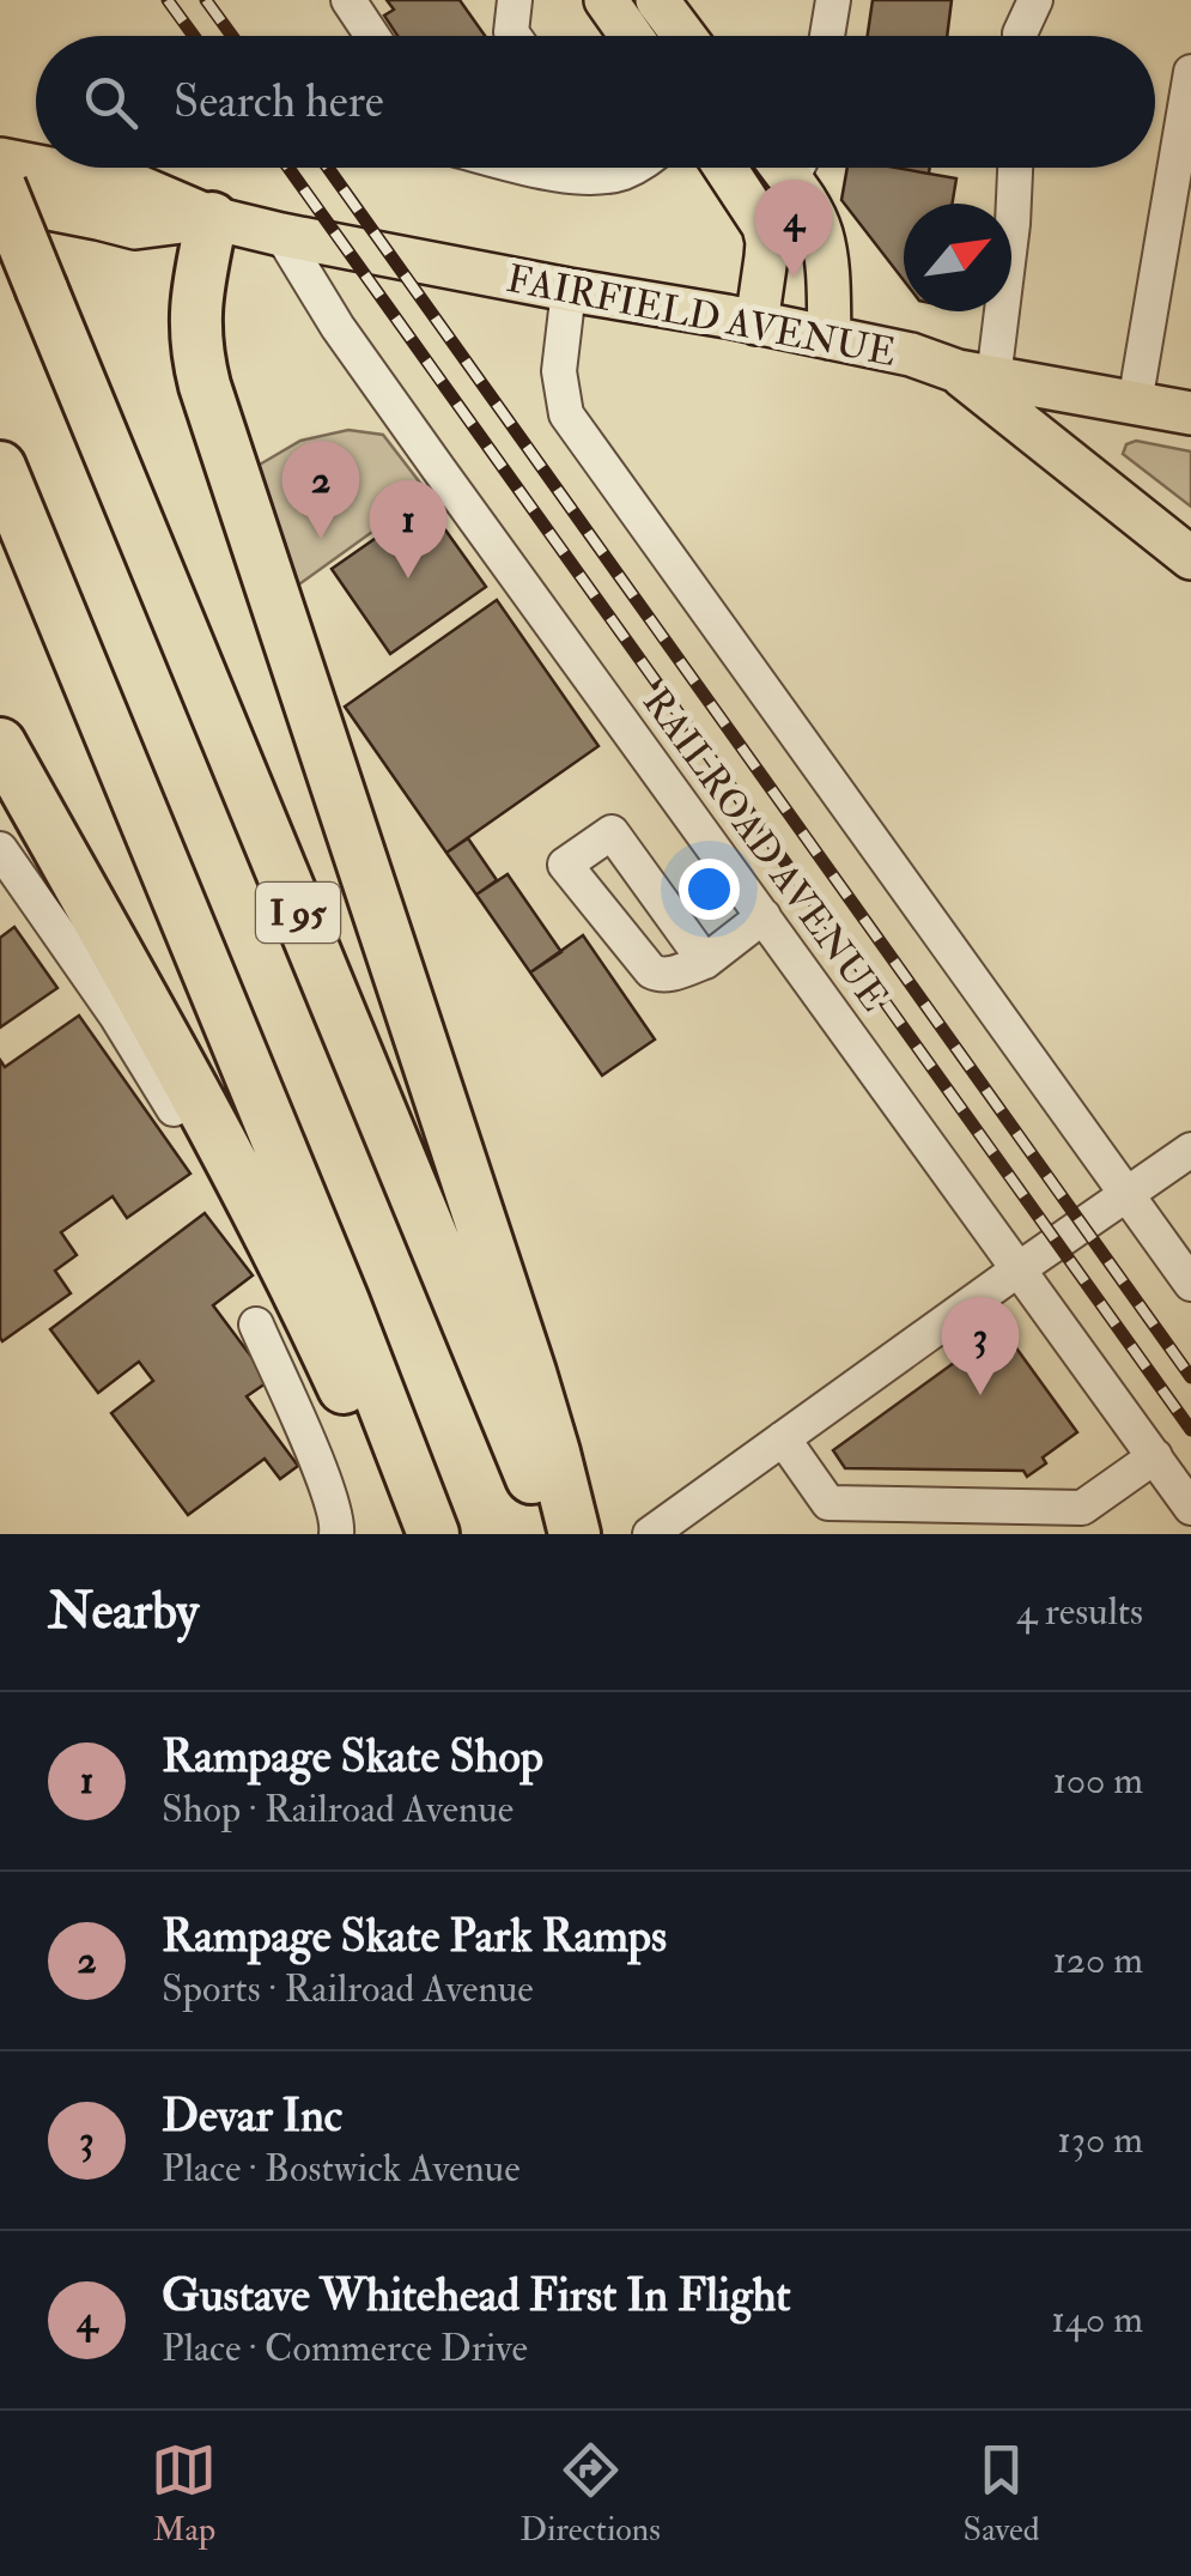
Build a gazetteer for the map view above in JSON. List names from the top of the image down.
{
  "streets": {
    "highway": ["I 95"],
    "main road": ["FAIRFIELD AVENUE"],
    "street": ["RAILROAD AVENUE"]
  },
  "crossings": [
    ["FAIRFIELD AVENUE", "RAILROAD AVENUE"]
  ],
  "north": "top right",
  "page": {
    "search": "Search here",
    "pins": [
      "4",
      "2",
      "1",
      "3"
    ],
    "heading": ["Nearby", "4 results"],
    "list": [
      {
        "mark": "1",
        "name": "Rampage Skate Shop",
        "note": "Shop · Railroad Avenue",
        "value": "100 m"
      },
      {
        "mark": "2",
        "name": "Rampage Skate Park Ramps",
        "note": "Sports · Railroad Avenue",
        "value": "120 m"
      },
      {
        "mark": "3",
        "name": "Devar Inc",
        "note": "Place · Bostwick Avenue",
        "value": "130 m"
      },
      {
        "mark": "4",
        "name": "Gustave Whitehead First In Flight",
        "note": "Place · Commerce Drive",
        "value": "140 m"
      }
    ],
    "nav": ["Map", "Directions", "Saved"]
  }
}
